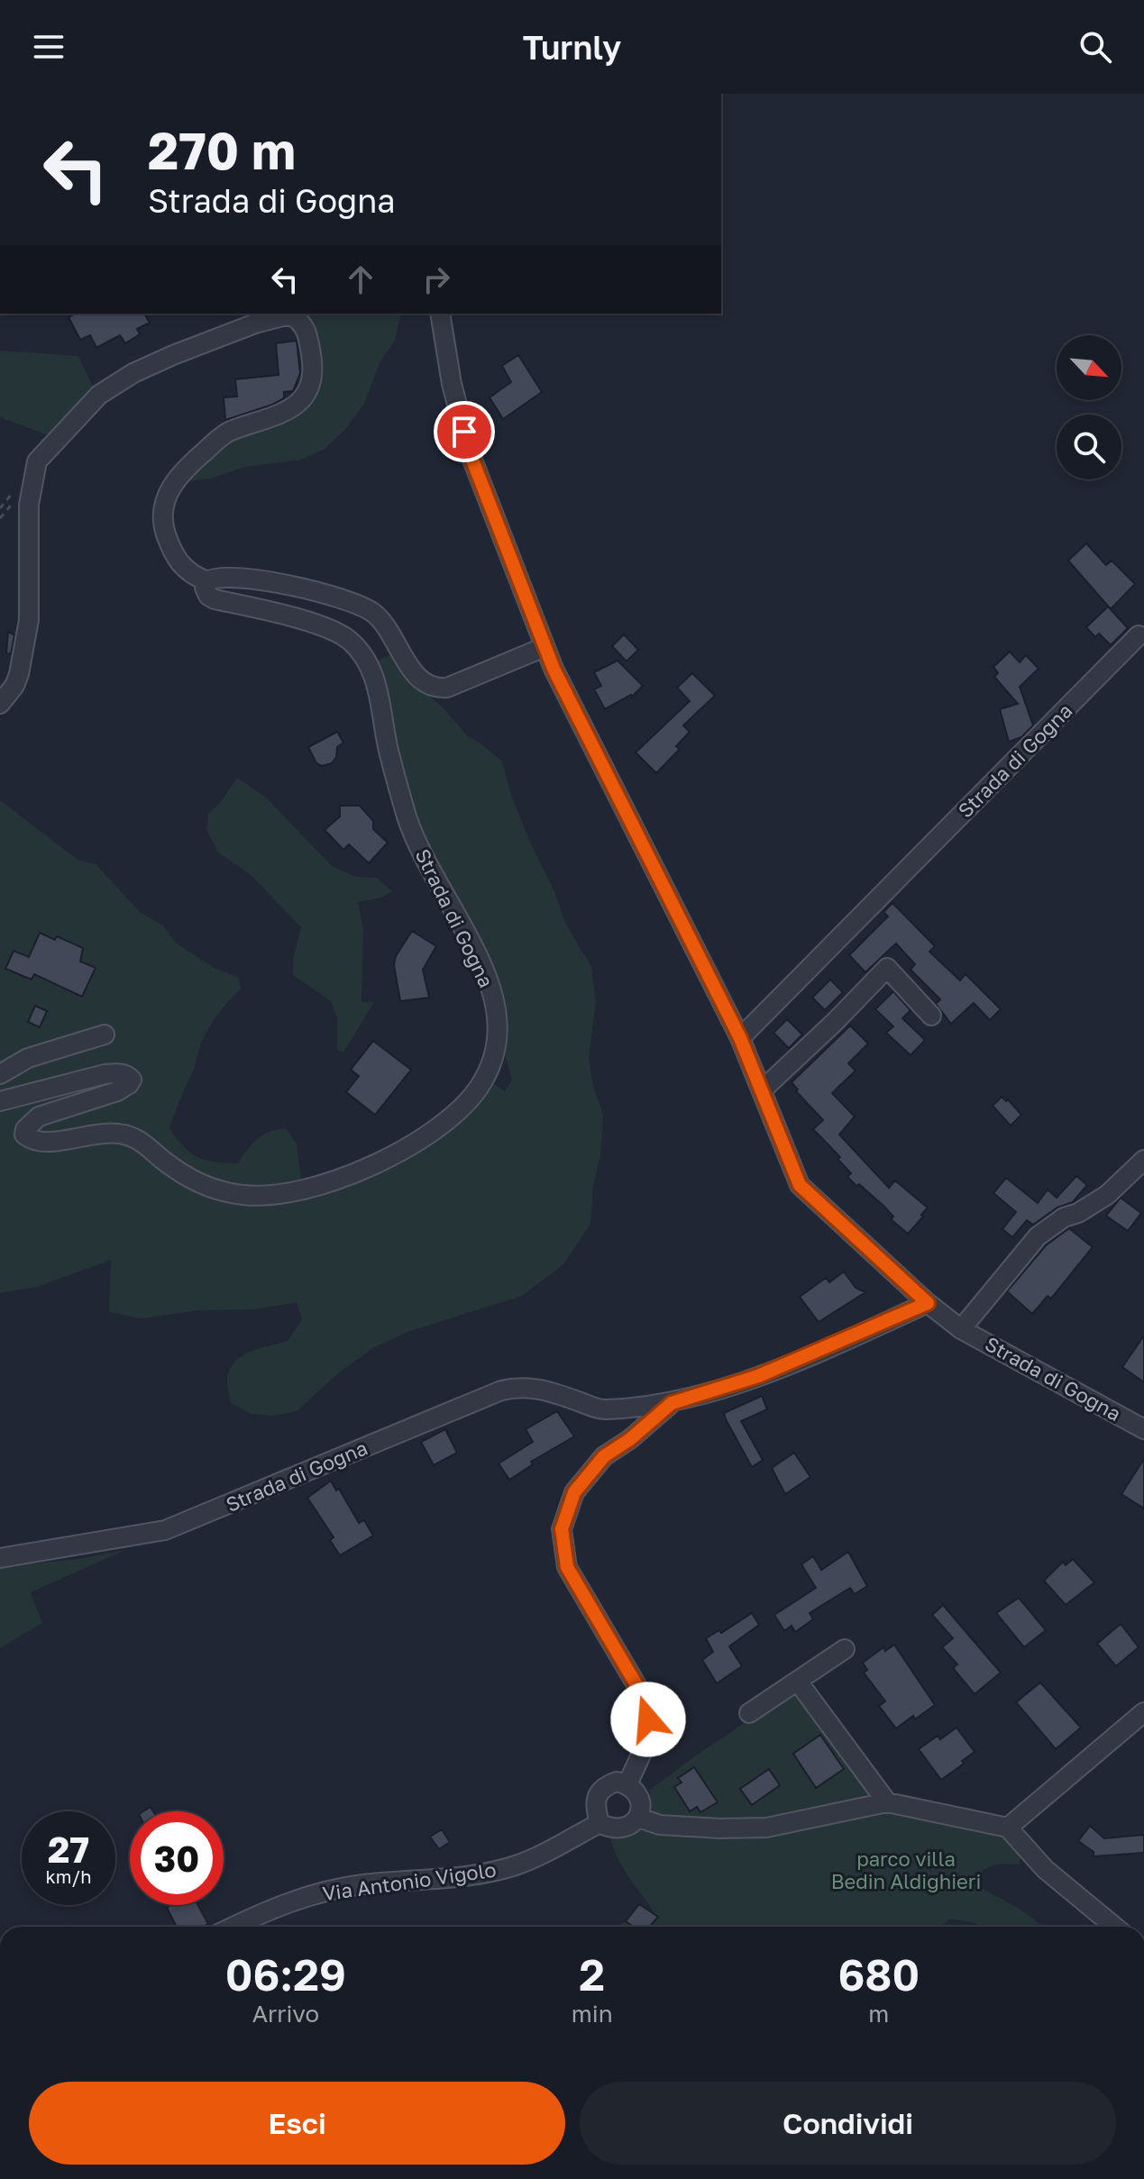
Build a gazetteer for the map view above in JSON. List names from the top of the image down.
{
  "streets": {
    "street": ["Strada di Gogna", "Via Antonio Vigolo"]
  },
  "crossings": [
    ["Strada di Gogna", "Via Antonio Vigolo"]
  ],
  "parks": ["parco villa Bedin Aldighieri"],
  "north": "bottom right",
  "page": {
    "header": "Turnly",
    "turn": ["270 m", "Strada di Gogna"],
    "speed": "27 km/h",
    "limit": "30",
    "eta": [
      "06:29",
      "Arrivo",
      "2",
      "min",
      "680",
      "m"
    ],
    "buttons": ["Esci", "Condividi"]
  }
}
